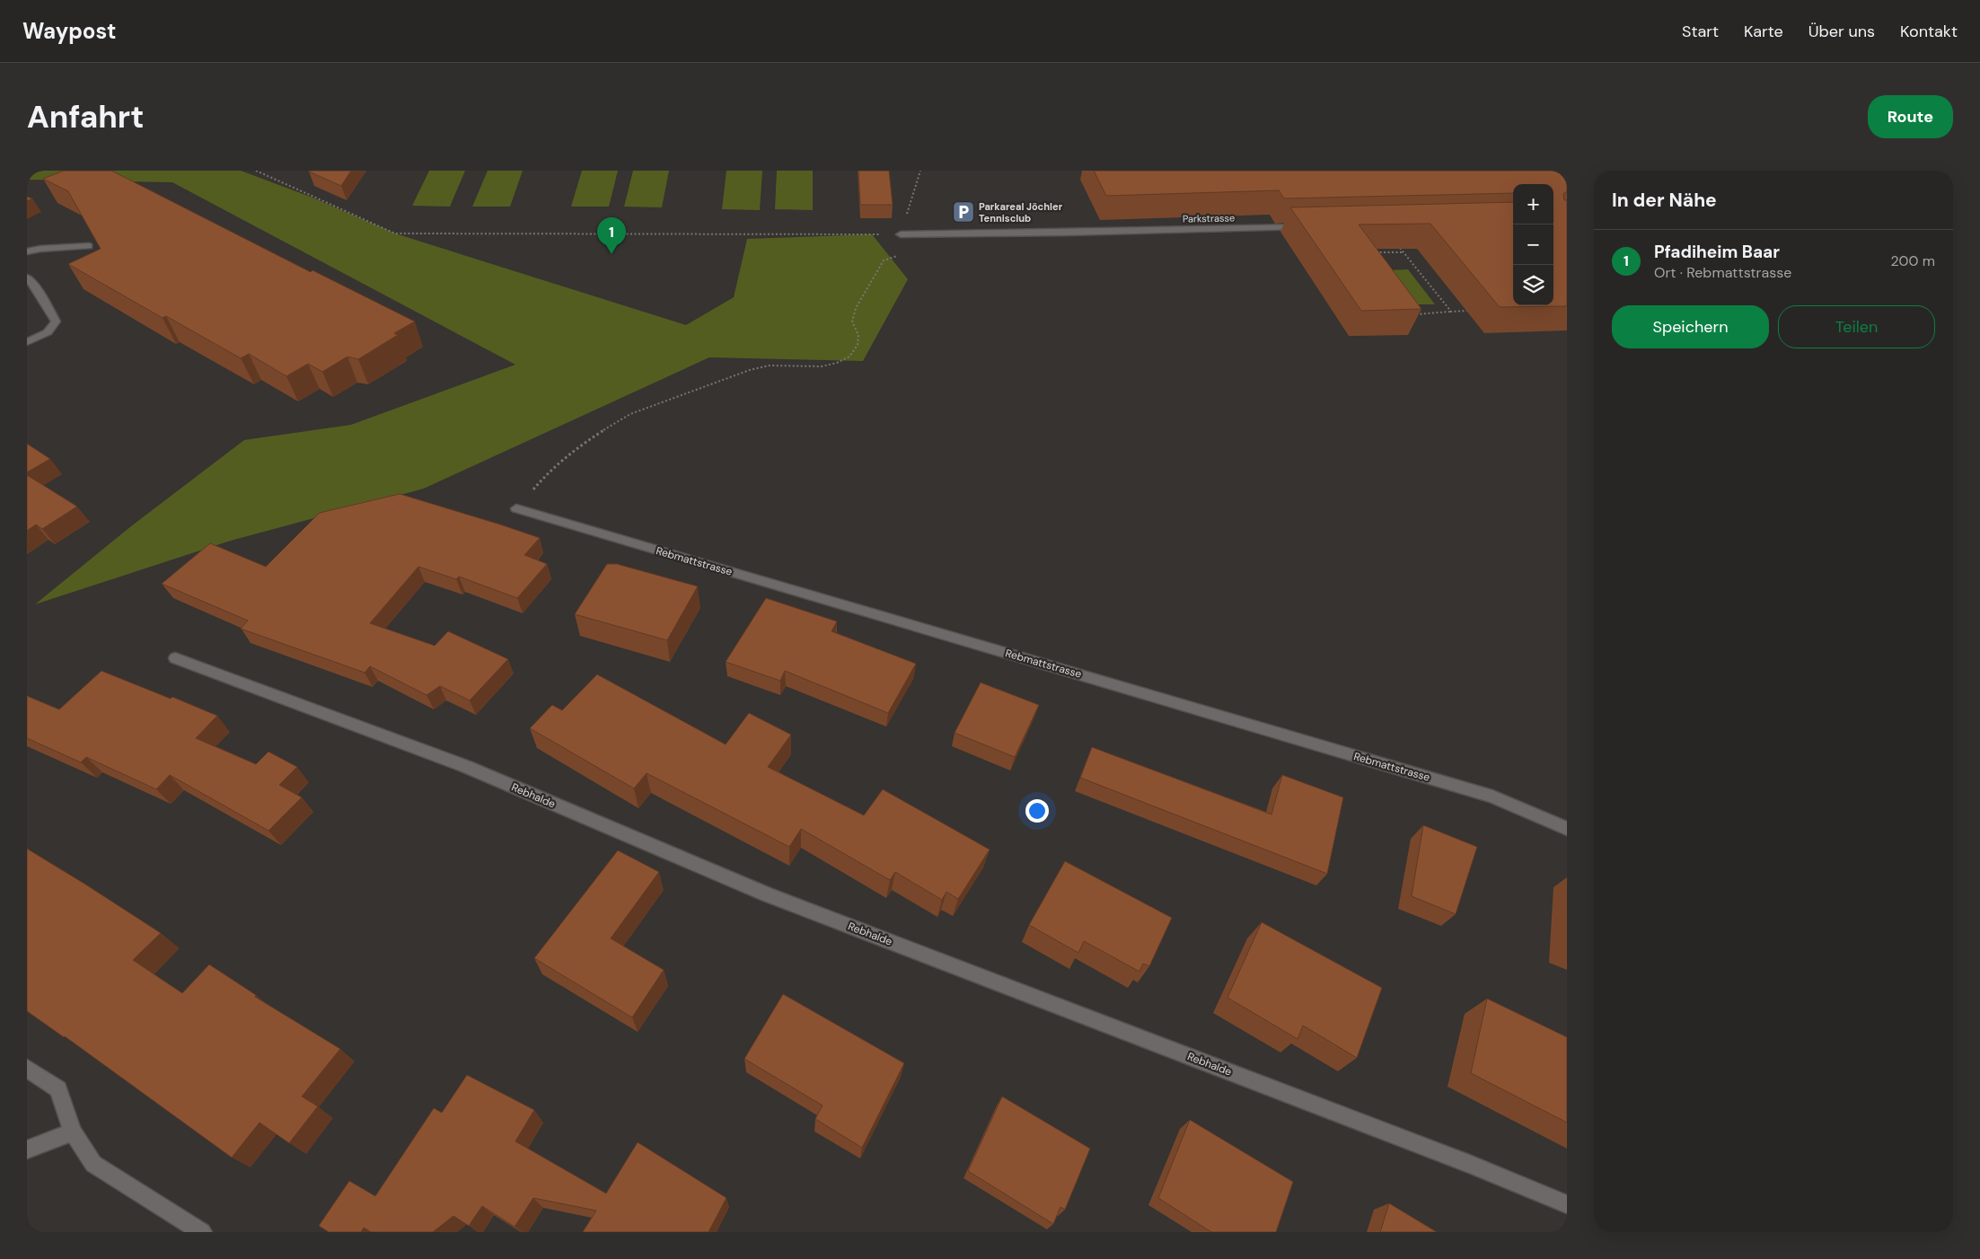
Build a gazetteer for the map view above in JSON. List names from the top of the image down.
{
  "streets": {
    "street": ["Parkstrasse", "Rebmattstrasse", "Rebhalde"]
  },
  "places": {
    "parking": ["Parkareal Jöchler Tennisclub"]
  },
  "page": {
    "header": "Waypost",
    "nav": [
      "Start",
      "Karte",
      "Über uns",
      "Kontakt"
    ],
    "buttons": [
      "Route",
      ["Speichern", "Teilen"]
    ],
    "title": "Anfahrt",
    "heading": "In der Nähe",
    "map_buttons": ["+", "−"],
    "pins": "1",
    "list": [
      {
        "mark": "1",
        "name": "Pfadiheim Baar",
        "note": "Ort · Rebmattstrasse",
        "value": "200 m"
      }
    ]
  }
}
